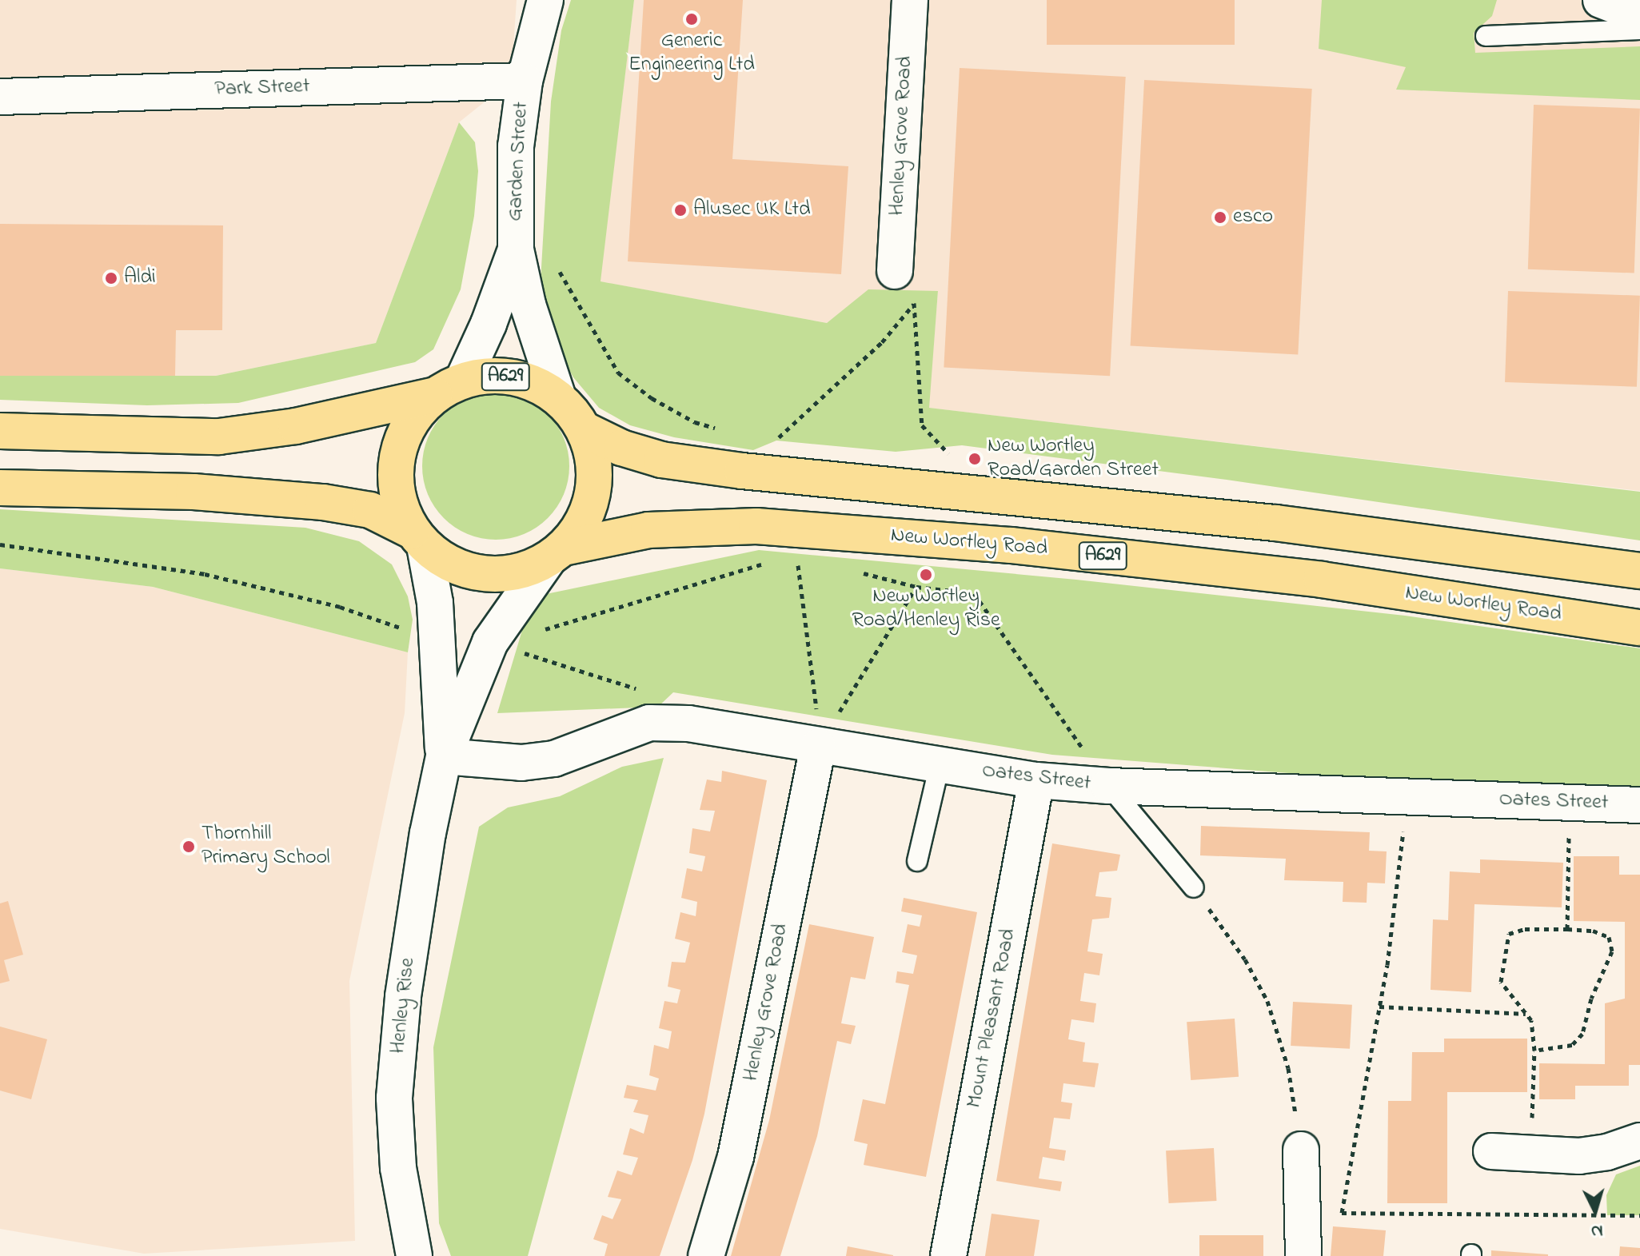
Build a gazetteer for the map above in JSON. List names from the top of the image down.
{
  "streets": {
    "main road": ["A629", "New Wortley Road"],
    "street": [
      "Park Street",
      "Henley Grove Road",
      "Garden Street",
      "Oates Street",
      "Henley Rise",
      "Mount Pleasant Road"
    ]
  },
  "crossings": [
    ["Park Street", "Garden Street"],
    ["Henley Grove Road", "Oates Street"],
    ["Garden Street", "A629"],
    ["Garden Street", "New Wortley Road"],
    ["Garden Street", "Henley Rise"],
    ["A629", "New Wortley Road"],
    ["A629", "Henley Rise"],
    ["New Wortley Road", "Henley Rise"],
    ["Oates Street", "Henley Rise"],
    ["Oates Street", "Mount Pleasant Road"]
  ],
  "places": [
    "Generic Engineering Ltd",
    "Alusec UK Ltd",
    "esco",
    "Aldi",
    "New Wortley Road/Garden Street",
    "New Wortley Road/Henley Rise",
    "Thornhill Primary School"
  ],
  "north": "bottom"
}
